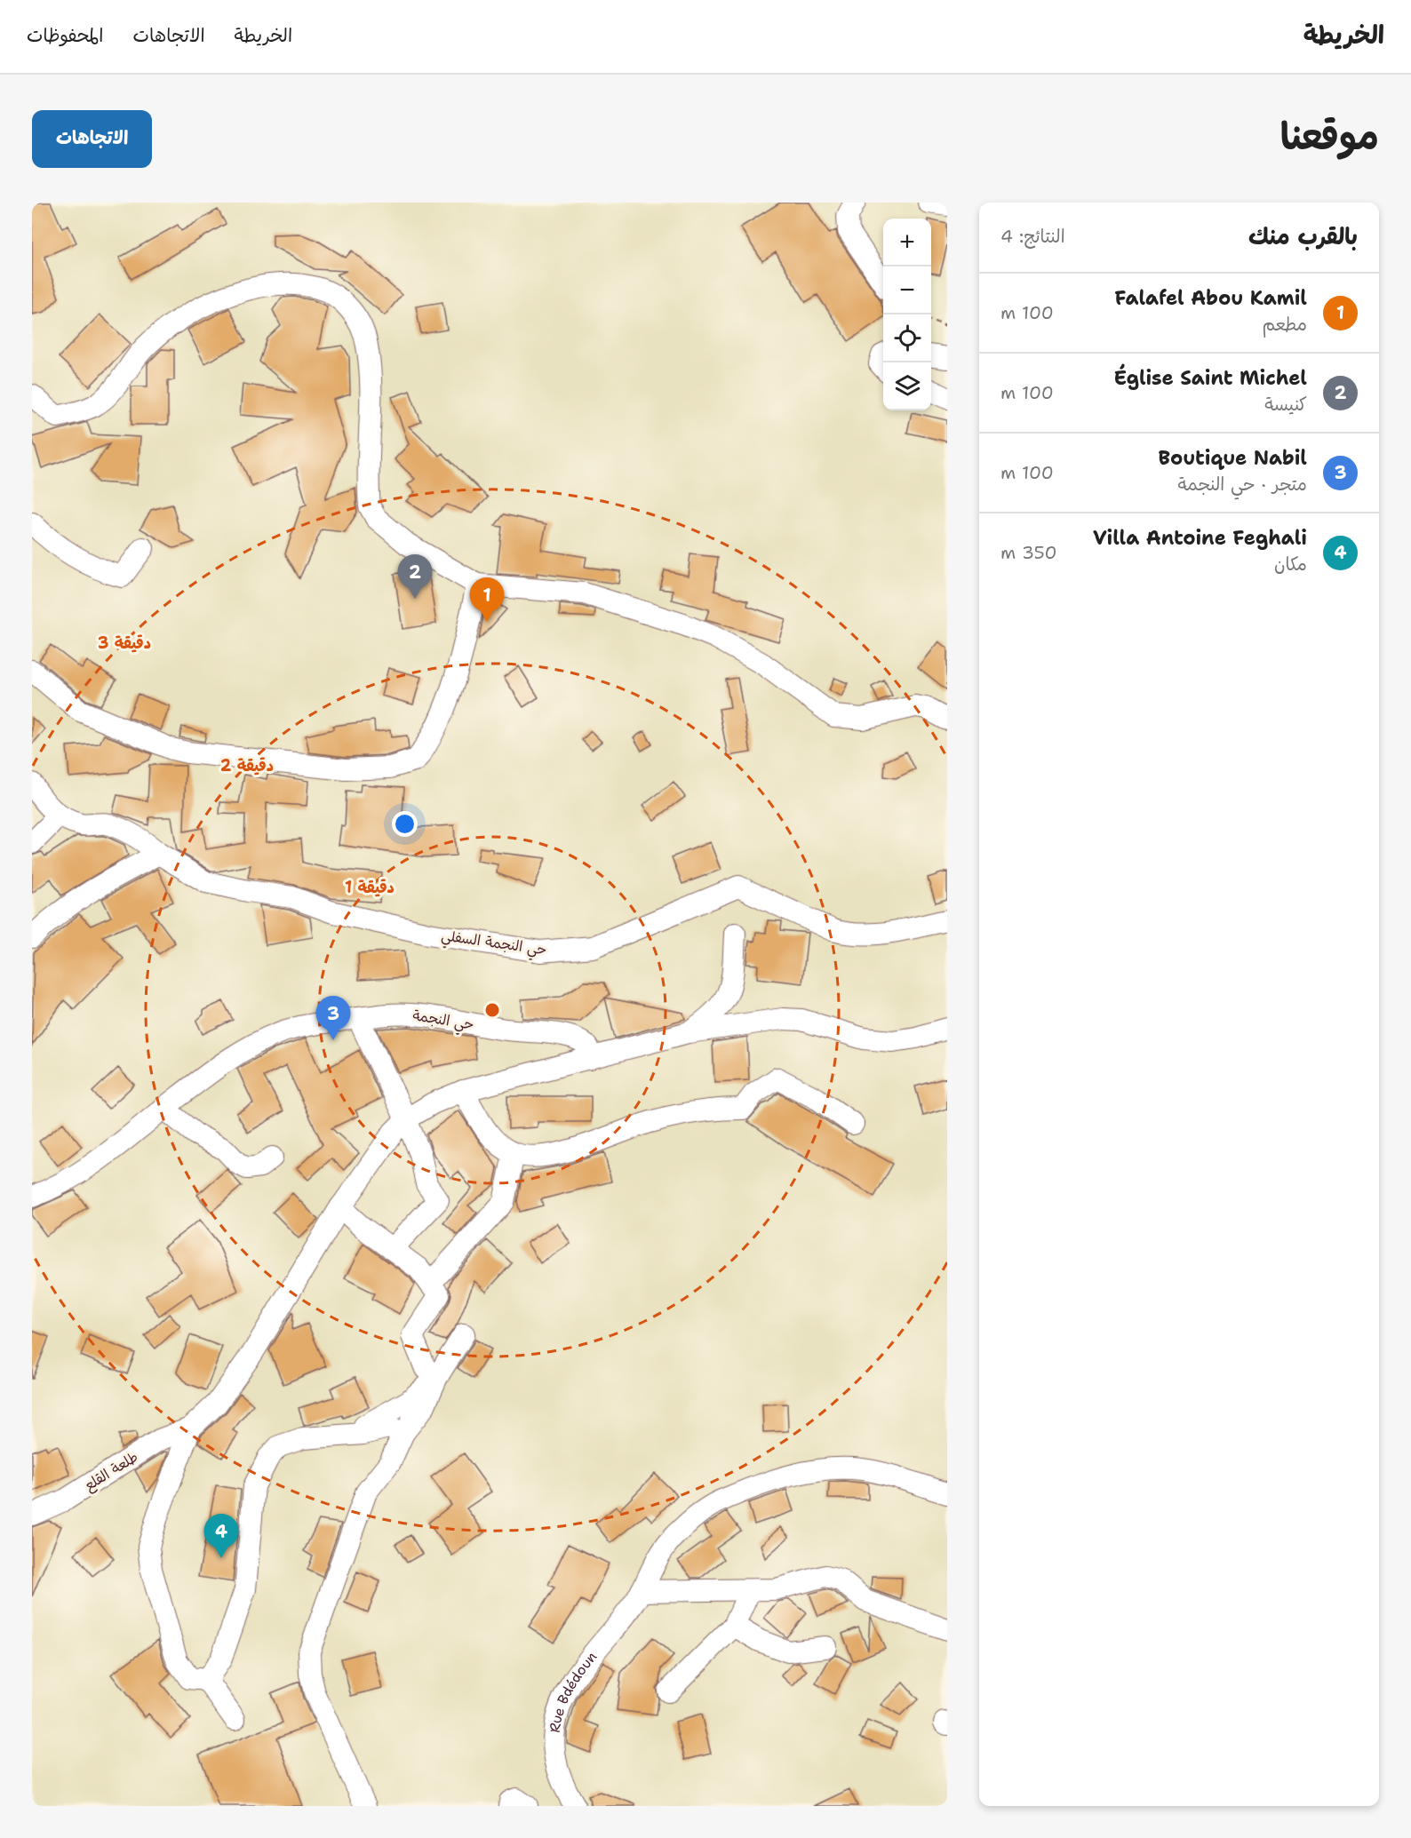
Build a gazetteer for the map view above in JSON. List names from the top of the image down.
{
  "streets": {
    "street": [
      "حي النجمة السفلي",
      "حي النجمة",
      "طلعة القلع",
      "Rue Bdédoun"
    ]
  },
  "page": {
    "header": "الخريطة",
    "nav": ["الخريطة", "الاتجاهات", "المحفوظات"],
    "title": "موقعنا",
    "buttons": "الاتجاهات",
    "heading": ["بالقرب منك", "النتائج: 4"],
    "map_buttons": ["+", "−"],
    "list": [
      {
        "mark": "1",
        "name": "Falafel Abou Kamil",
        "note": "مطعم",
        "value": "100 m"
      },
      {
        "mark": "2",
        "name": "Église Saint Michel",
        "note": "كنيسة",
        "value": "100 m"
      },
      {
        "mark": "3",
        "name": "Boutique Nabil",
        "note": "متجر · حي النجمة",
        "value": "100 m"
      },
      {
        "mark": "4",
        "name": "Villa Antoine Feghali",
        "note": "مكان",
        "value": "350 m"
      }
    ],
    "pins": [
      "2",
      "1",
      "3",
      "4"
    ]
  },
  "rings": ["3 دقيقة", "2 دقيقة", "1 دقيقة"]
}
